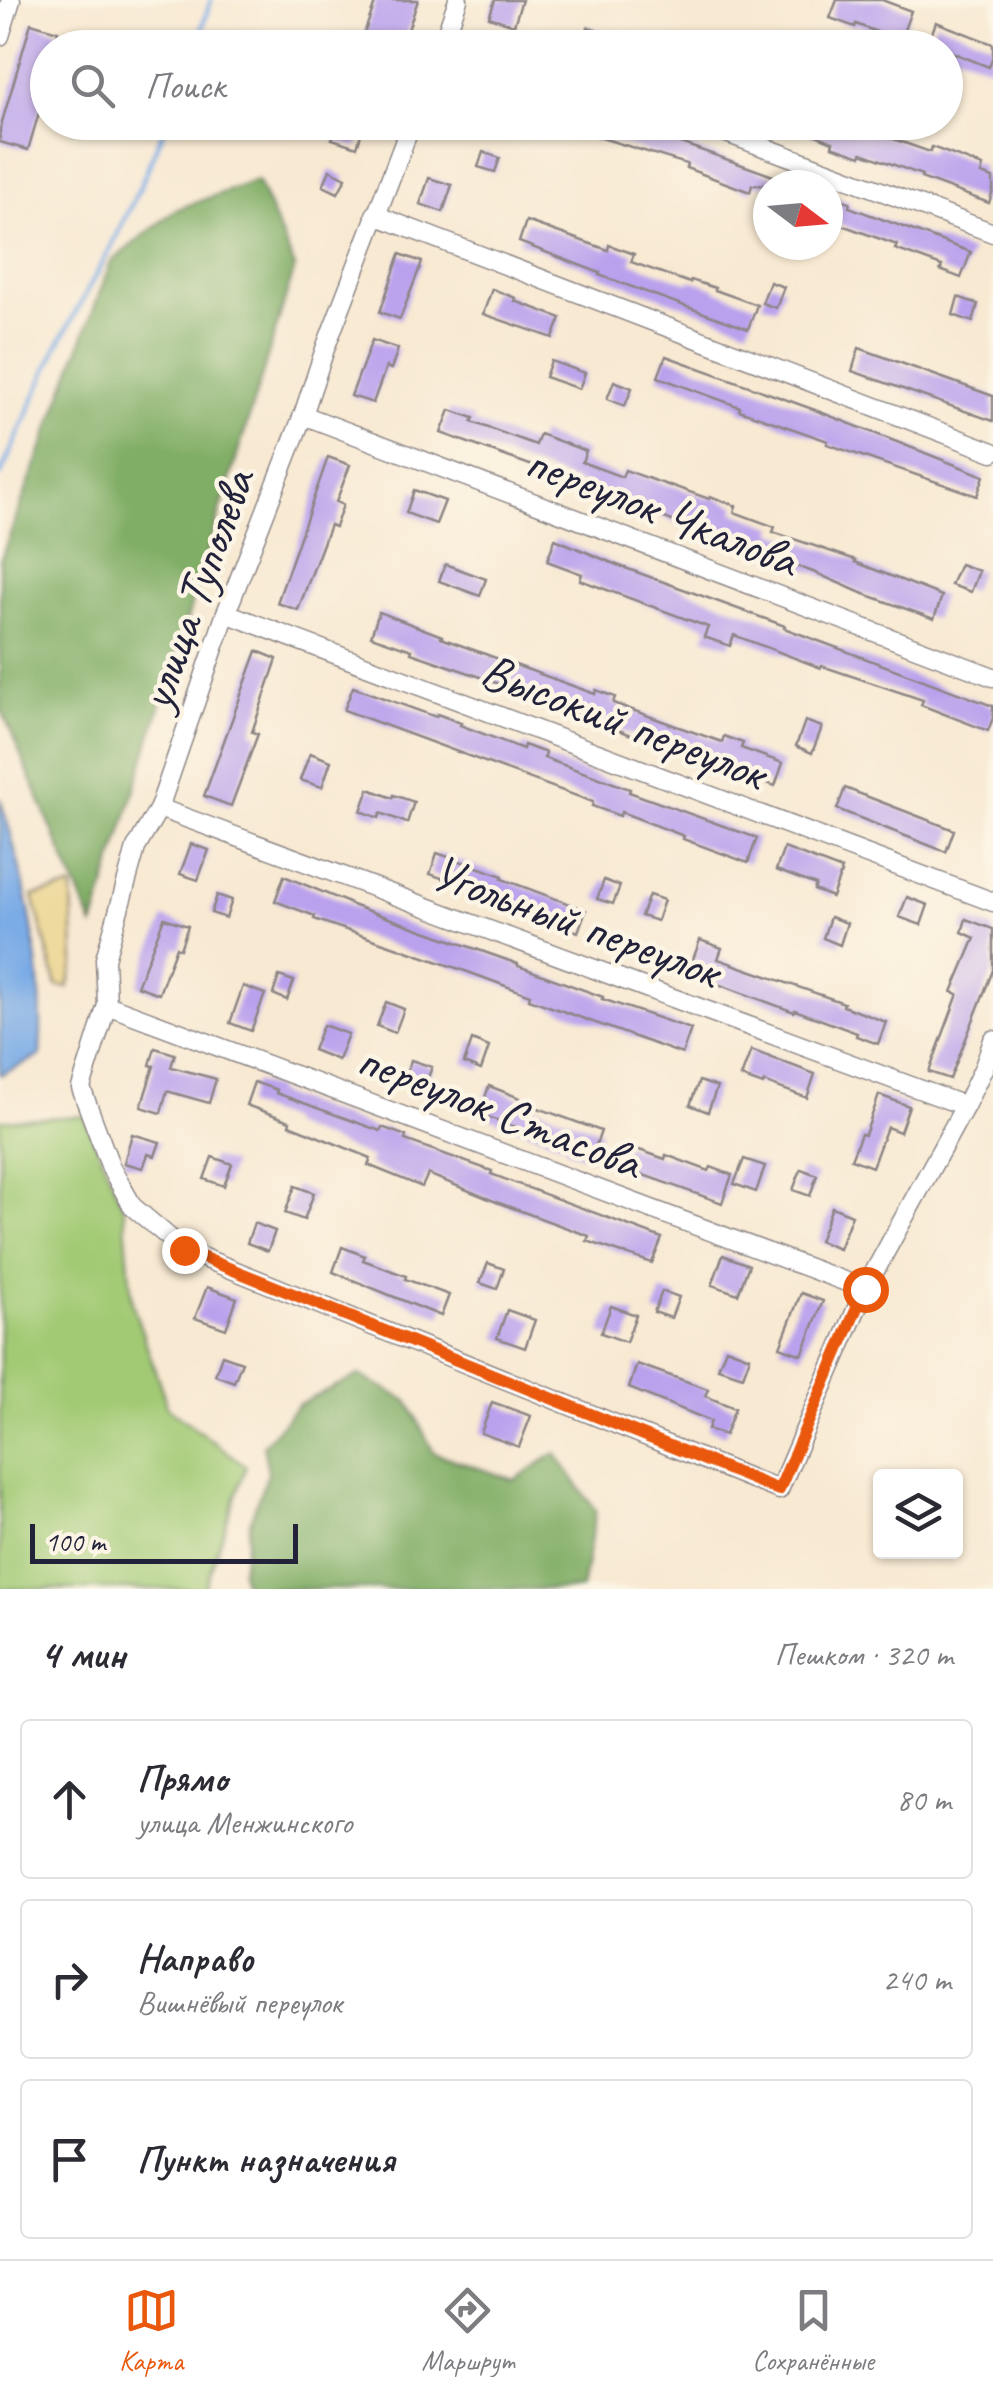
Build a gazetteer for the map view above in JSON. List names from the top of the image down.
{
  "streets": {
    "street": [
      "переулок Чкалова",
      "улица Туполева",
      "Высокий переулок",
      "Угольный переулок",
      "переулок Стасова"
    ]
  },
  "crossings": [
    ["переулок Чкалова", "улица Туполева"],
    ["улица Туполева", "Высокий переулок"],
    ["улица Туполева", "Угольный переулок"],
    ["улица Туполева", "переулок Стасова"]
  ],
  "scale_bar": "100 m",
  "north": "right",
  "page": {
    "search": "Поиск",
    "scale": "100 m",
    "heading": ["4 мин", "Пешком · 320 m"],
    "list": [
      ["Прямо", "улица Менжинского", "80 m"],
      ["Направо", "Вишнёвый переулок", "240 m"],
      "Пункт назначения"
    ],
    "nav": ["Карта", "Маршрут", "Сохранённые"]
  }
}
